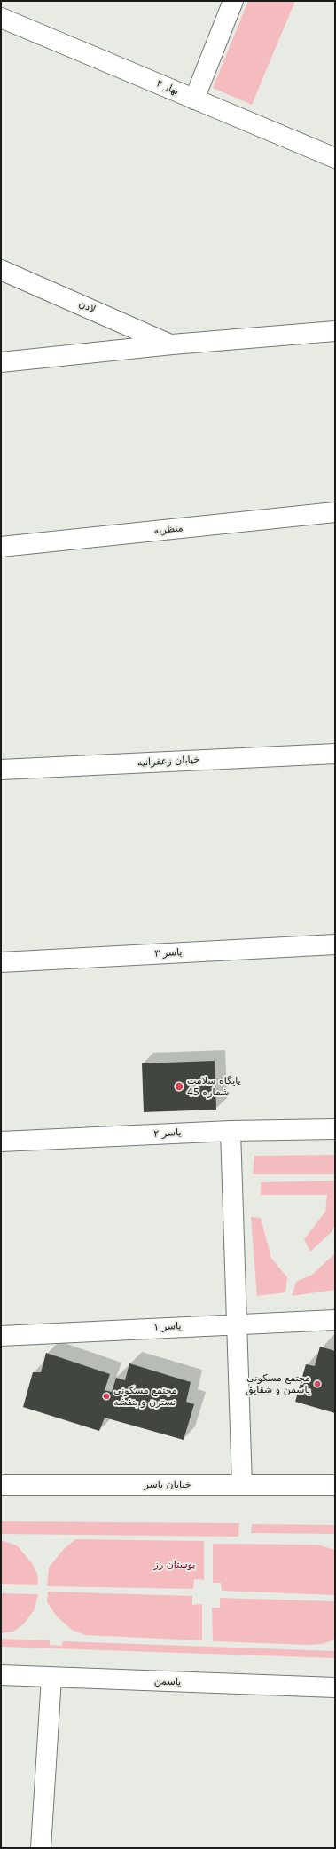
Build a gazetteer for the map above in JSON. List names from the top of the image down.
{
  "streets": {
    "street": [
      "بهار ۴",
      "لادن",
      "منظریه",
      "خیابان زعفرانیه",
      "یاسر ۳",
      "یاسر ۲",
      "یاسر ۱",
      "خیابان یاسر",
      "یاسمن"
    ]
  },
  "parks": ["بوستان رز"],
  "places": ["پایگاه سلامت شماره 45", "مجتمع مسکونی یاسمن و شقایق", "مجتمع مسکونی نسترن و بنفشه"]
}
